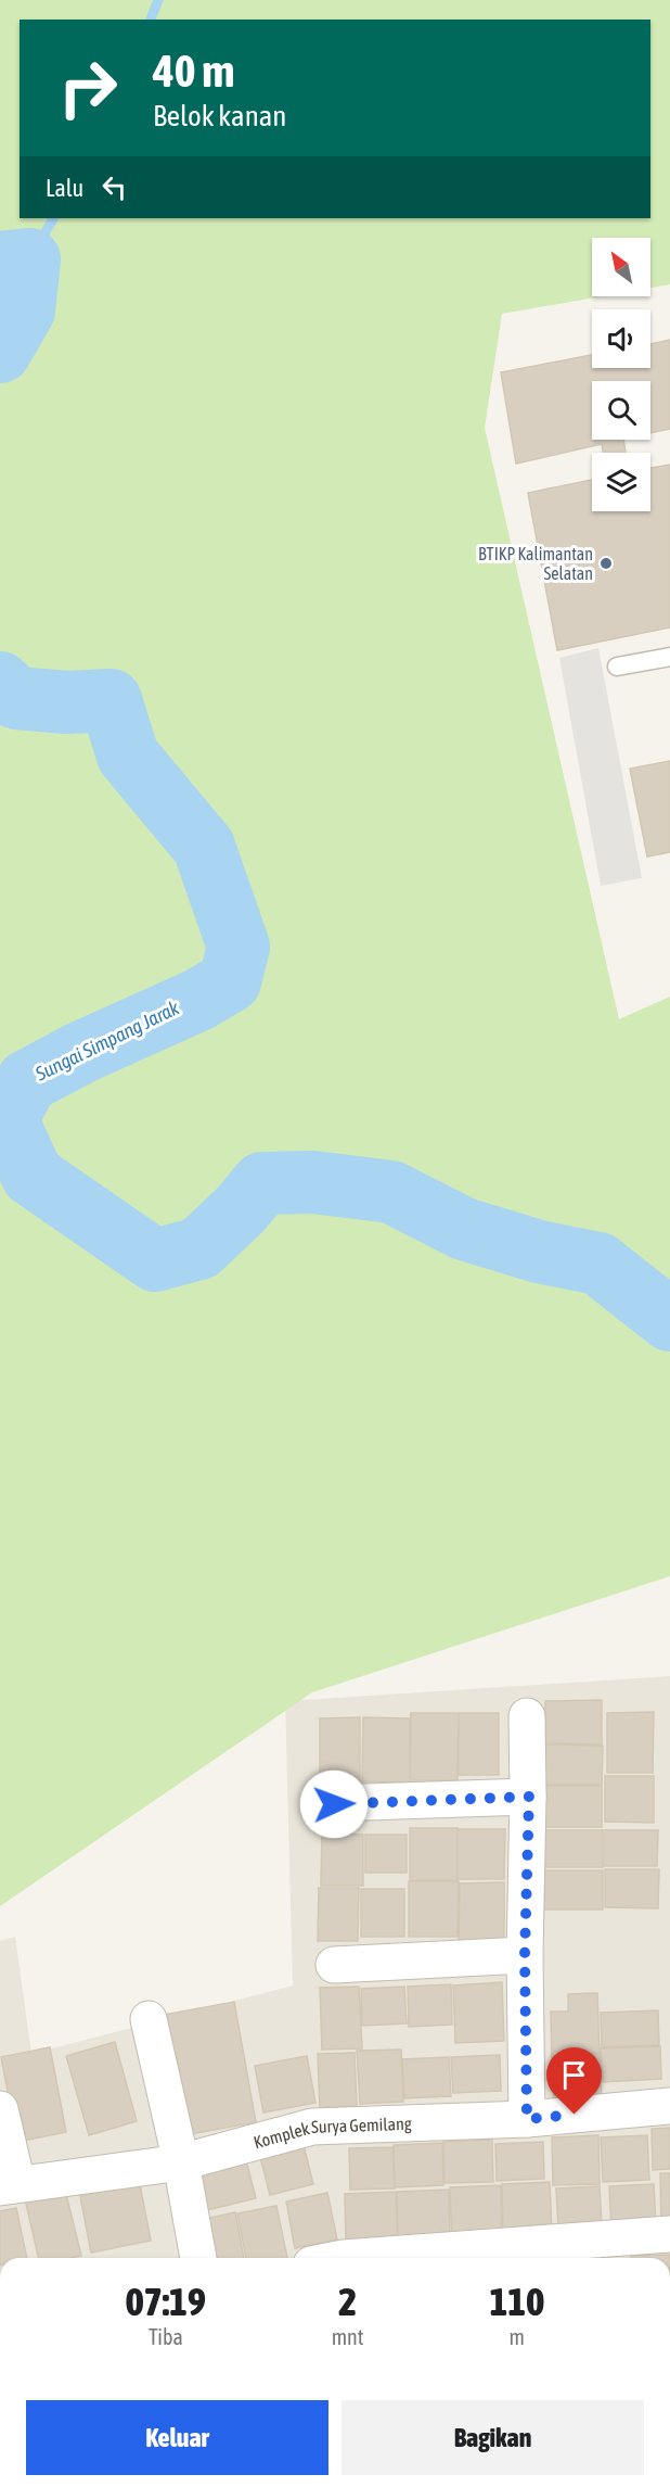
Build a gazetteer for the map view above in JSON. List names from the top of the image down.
{
  "streets": {
    "street": ["Komplek Surya Gemilang"]
  },
  "water": ["Sungai Simpang Jarak"],
  "places": ["BTIKP Kalimantan Selatan"],
  "north": "top left",
  "page": {
    "turn": ["40 m", "Belok kanan"],
    "then": "Lalu",
    "eta": [
      "07:19",
      "Tiba",
      "2",
      "mnt",
      "110",
      "m"
    ],
    "buttons": ["Keluar", "Bagikan"]
  }
}
